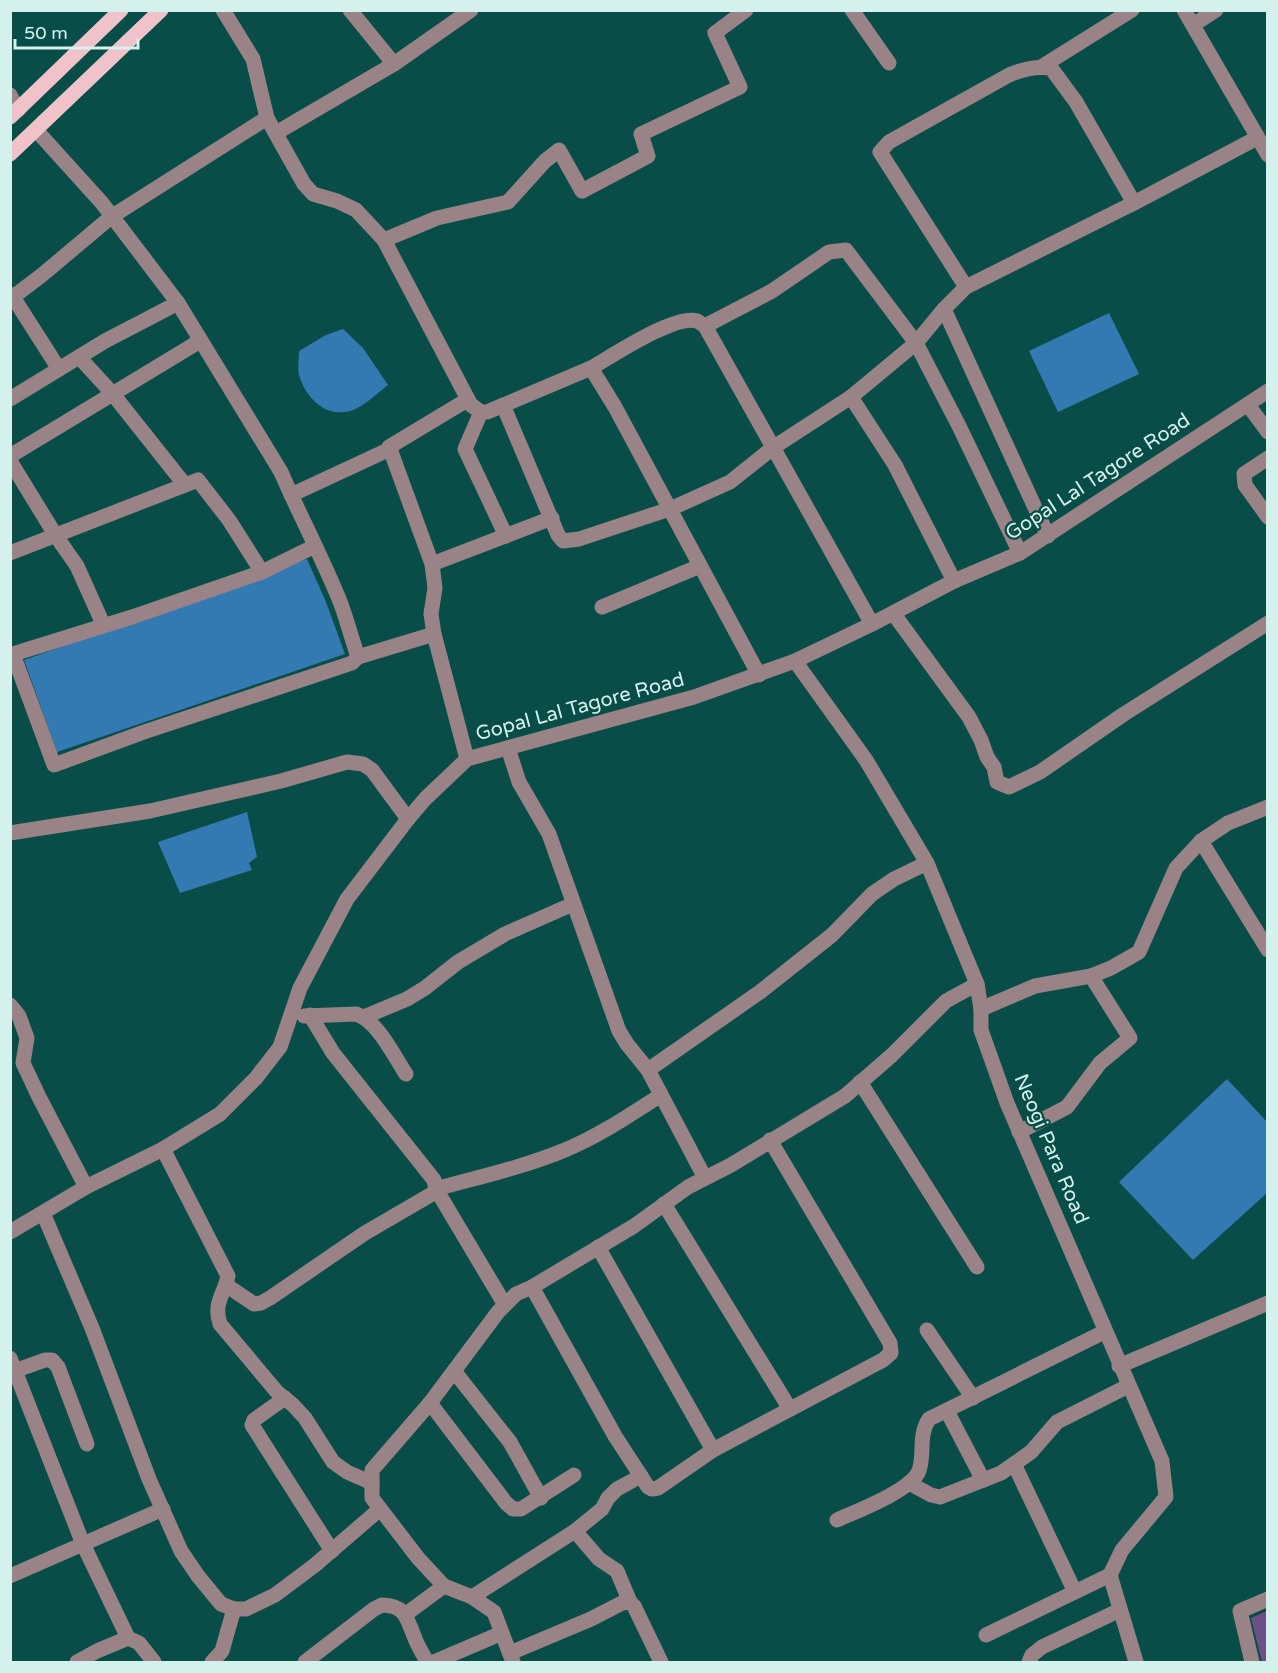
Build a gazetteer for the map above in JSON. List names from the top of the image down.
{
  "streets": {
    "street": ["Gopal Lal Tagore Road", "Neogi Para Road"]
  },
  "crossings": [
    ["Gopal Lal Tagore Road", "Neogi Para Road"]
  ],
  "scale_bar": "50 m"
}
